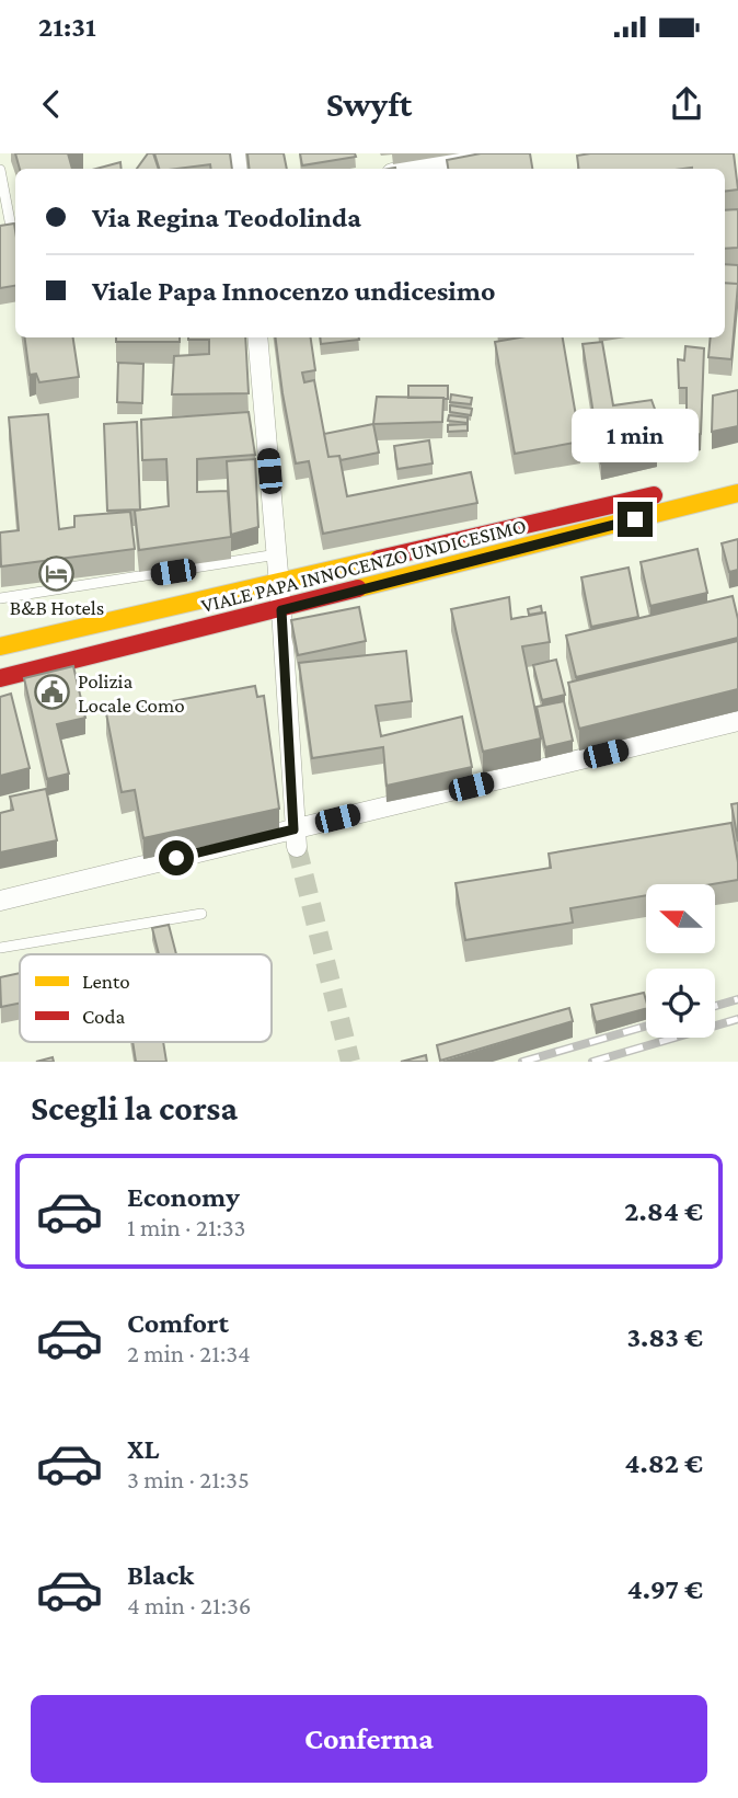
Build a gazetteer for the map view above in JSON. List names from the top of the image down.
{
  "streets": {
    "main road": ["VIALE PAPA INNOCENZO UNDICESIMO"]
  },
  "places": {
    "hotel": ["B&B Hotels"],
    "public building": ["Polizia Locale Como"]
  },
  "legend": ["Lento", "Coda"],
  "north": "left",
  "page": {
    "status": "21:31",
    "header": "Swyft",
    "banner": ["Via Regina Teodolinda", "Viale Papa Innocenzo undicesimo"],
    "bubble": "1 min",
    "heading": "Scegli la corsa",
    "list": [
      {
        "name": "Economy",
        "note": "1 min · 21:33",
        "value": "2.84 €"
      },
      {
        "name": "Comfort",
        "note": "2 min · 21:34",
        "value": "3.83 €"
      },
      {
        "name": "XL",
        "note": "3 min · 21:35",
        "value": "4.82 €"
      },
      {
        "name": "Black",
        "note": "4 min · 21:36",
        "value": "4.97 €"
      }
    ],
    "buttons": "Conferma"
  }
}
